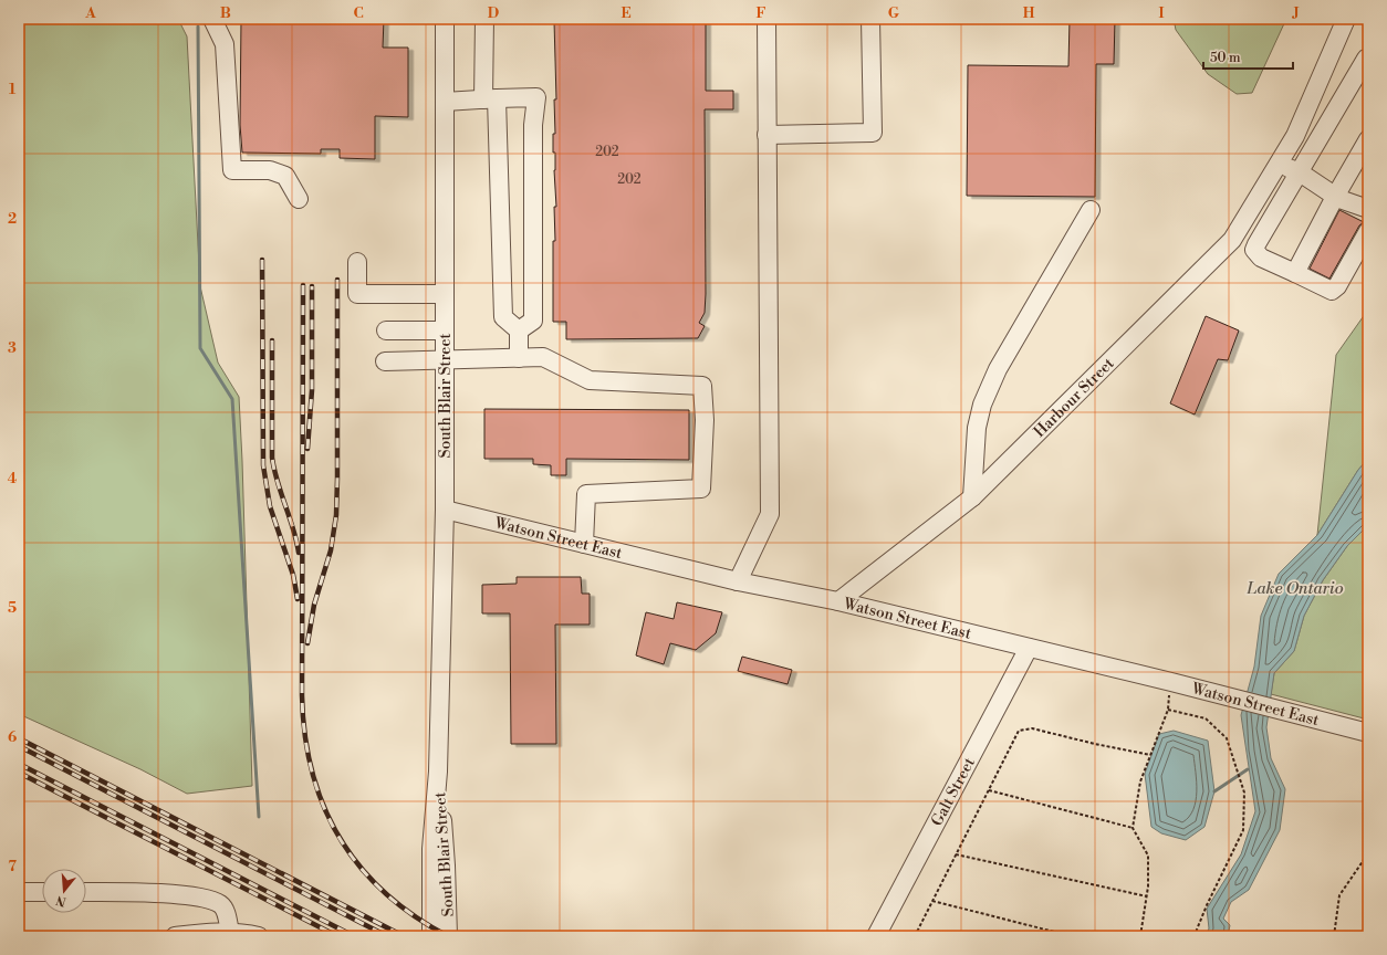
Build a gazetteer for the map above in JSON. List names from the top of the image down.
{
  "streets": {
    "street": [
      "South Blair Street",
      "Harbour Street",
      "Watson Street East",
      "Galt Street"
    ]
  },
  "crossings": [
    ["South Blair Street", "Watson Street East"],
    ["Harbour Street", "Watson Street East"],
    ["Watson Street East", "Galt Street"]
  ],
  "water": ["Lake Ontario"],
  "house_numbers": ["202", "202"],
  "scale_bar": "50 m",
  "north": "bottom",
  "grid": {
    "columns": [
      "A",
      "B",
      "C",
      "D",
      "E",
      "F",
      "G",
      "H",
      "I",
      "J"
    ],
    "rows": [
      "1",
      "2",
      "3",
      "4",
      "5",
      "6",
      "7"
    ]
  }
}
